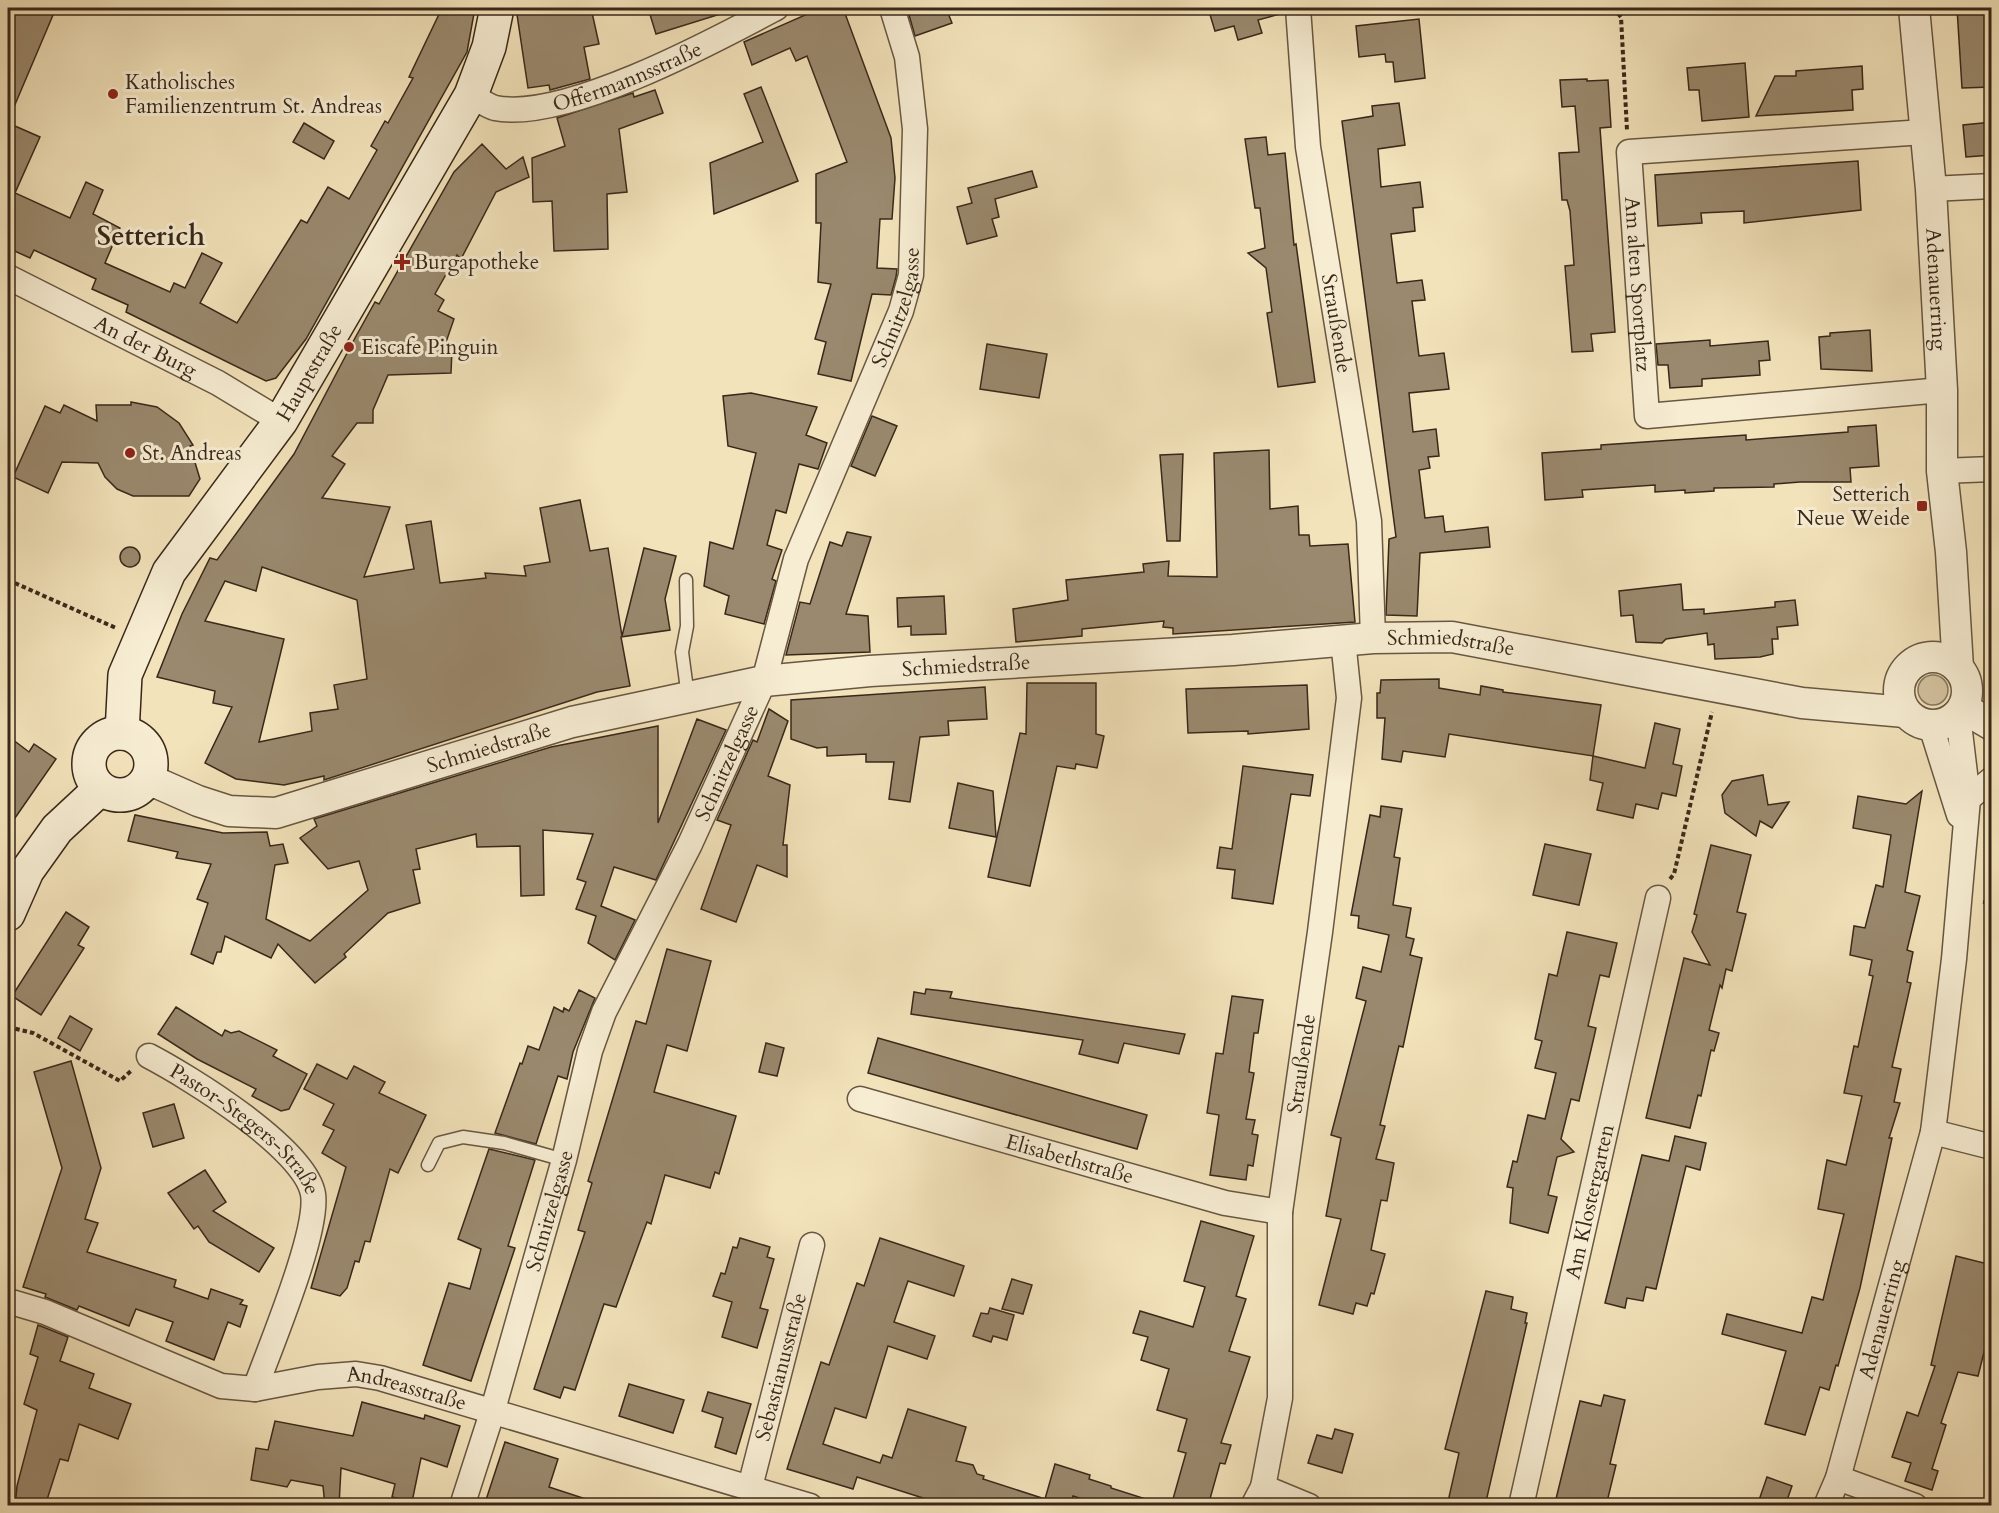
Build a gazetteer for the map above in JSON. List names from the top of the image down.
{
  "streets": {
    "main road": ["Hauptstraße"],
    "street": [
      "Offermannsstraße",
      "Am alten Sportplatz",
      "Adenauerring",
      "Schnitzelgasse",
      "Straußende",
      "An der Burg",
      "Schmiedstraße",
      "Pastor-Stegers-Straße",
      "Elisabethstraße",
      "Am Klostergarten",
      "Sebastianusstraße",
      "Andreasstraße"
    ]
  },
  "crossings": [
    ["Offermannsstraße", "Hauptstraße"],
    ["Am alten Sportplatz", "Adenauerring"],
    ["Adenauerring", "Schmiedstraße"],
    ["Schnitzelgasse", "Schmiedstraße"],
    ["Schnitzelgasse", "Andreasstraße"],
    ["Straußende", "Schmiedstraße"],
    ["Straußende", "Elisabethstraße"],
    ["An der Burg", "Hauptstraße"],
    ["Hauptstraße", "Schmiedstraße"],
    ["Pastor-Stegers-Straße", "Andreasstraße"],
    ["Sebastianusstraße", "Andreasstraße"]
  ],
  "districts": ["Setterich"],
  "places": {
    "other": ["Katholisches Familienzentrum St. Andreas", "Eiscafe Pinguin", "St. Andreas"],
    "health": ["Burgapotheke"],
    "transit": ["Setterich Neue Weide"]
  }
}
